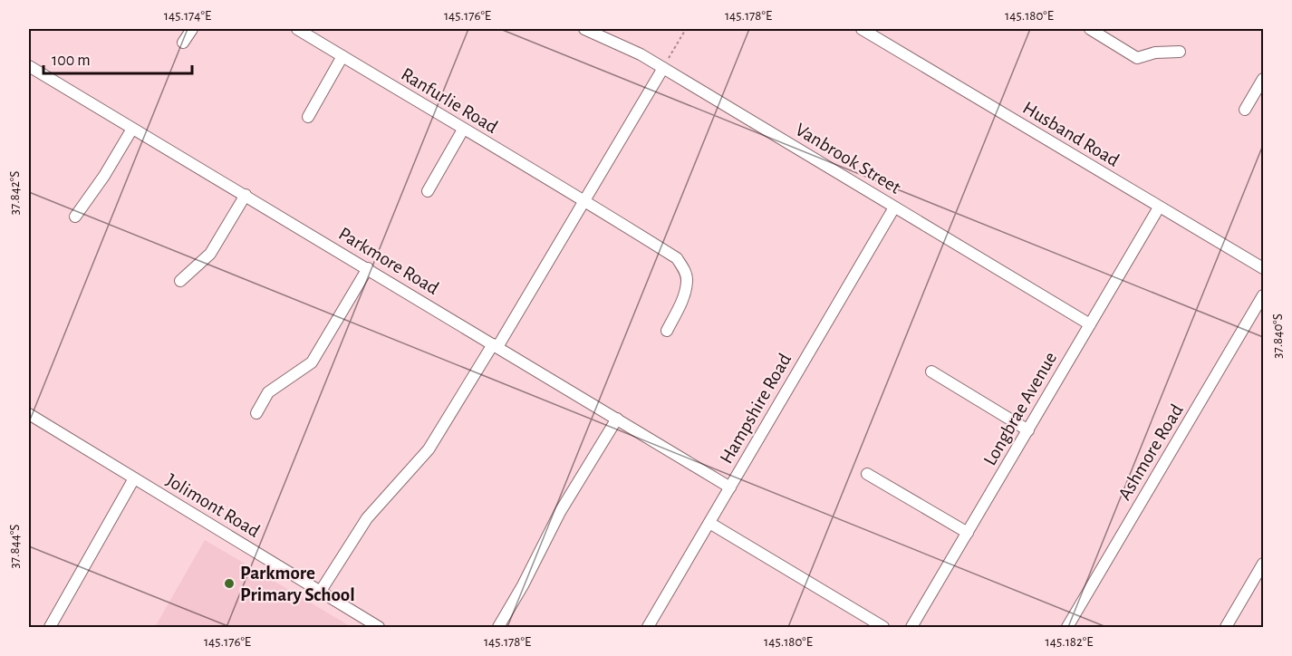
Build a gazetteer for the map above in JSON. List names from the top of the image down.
{
  "streets": {
    "street": [
      "Ranfurlie Road",
      "Husband Road",
      "Vanbrook Street",
      "Parkmore Road",
      "Hampshire Road",
      "Longbrae Avenue",
      "Ashmore Road",
      "Jolimont Road"
    ]
  },
  "crossings": [
    ["Husband Road", "Longbrae Avenue"],
    ["Vanbrook Street", "Hampshire Road"],
    ["Vanbrook Street", "Longbrae Avenue"],
    ["Parkmore Road", "Hampshire Road"]
  ],
  "places": ["Parkmore Primary School"],
  "scale_bar": "100 m",
  "coordinates": [
    "145.174°E",
    "145.176°E",
    "145.178°E",
    "145.180°E",
    "37.842°S",
    "37.840°S",
    "37.844°S",
    "145.182°E"
  ]
}
